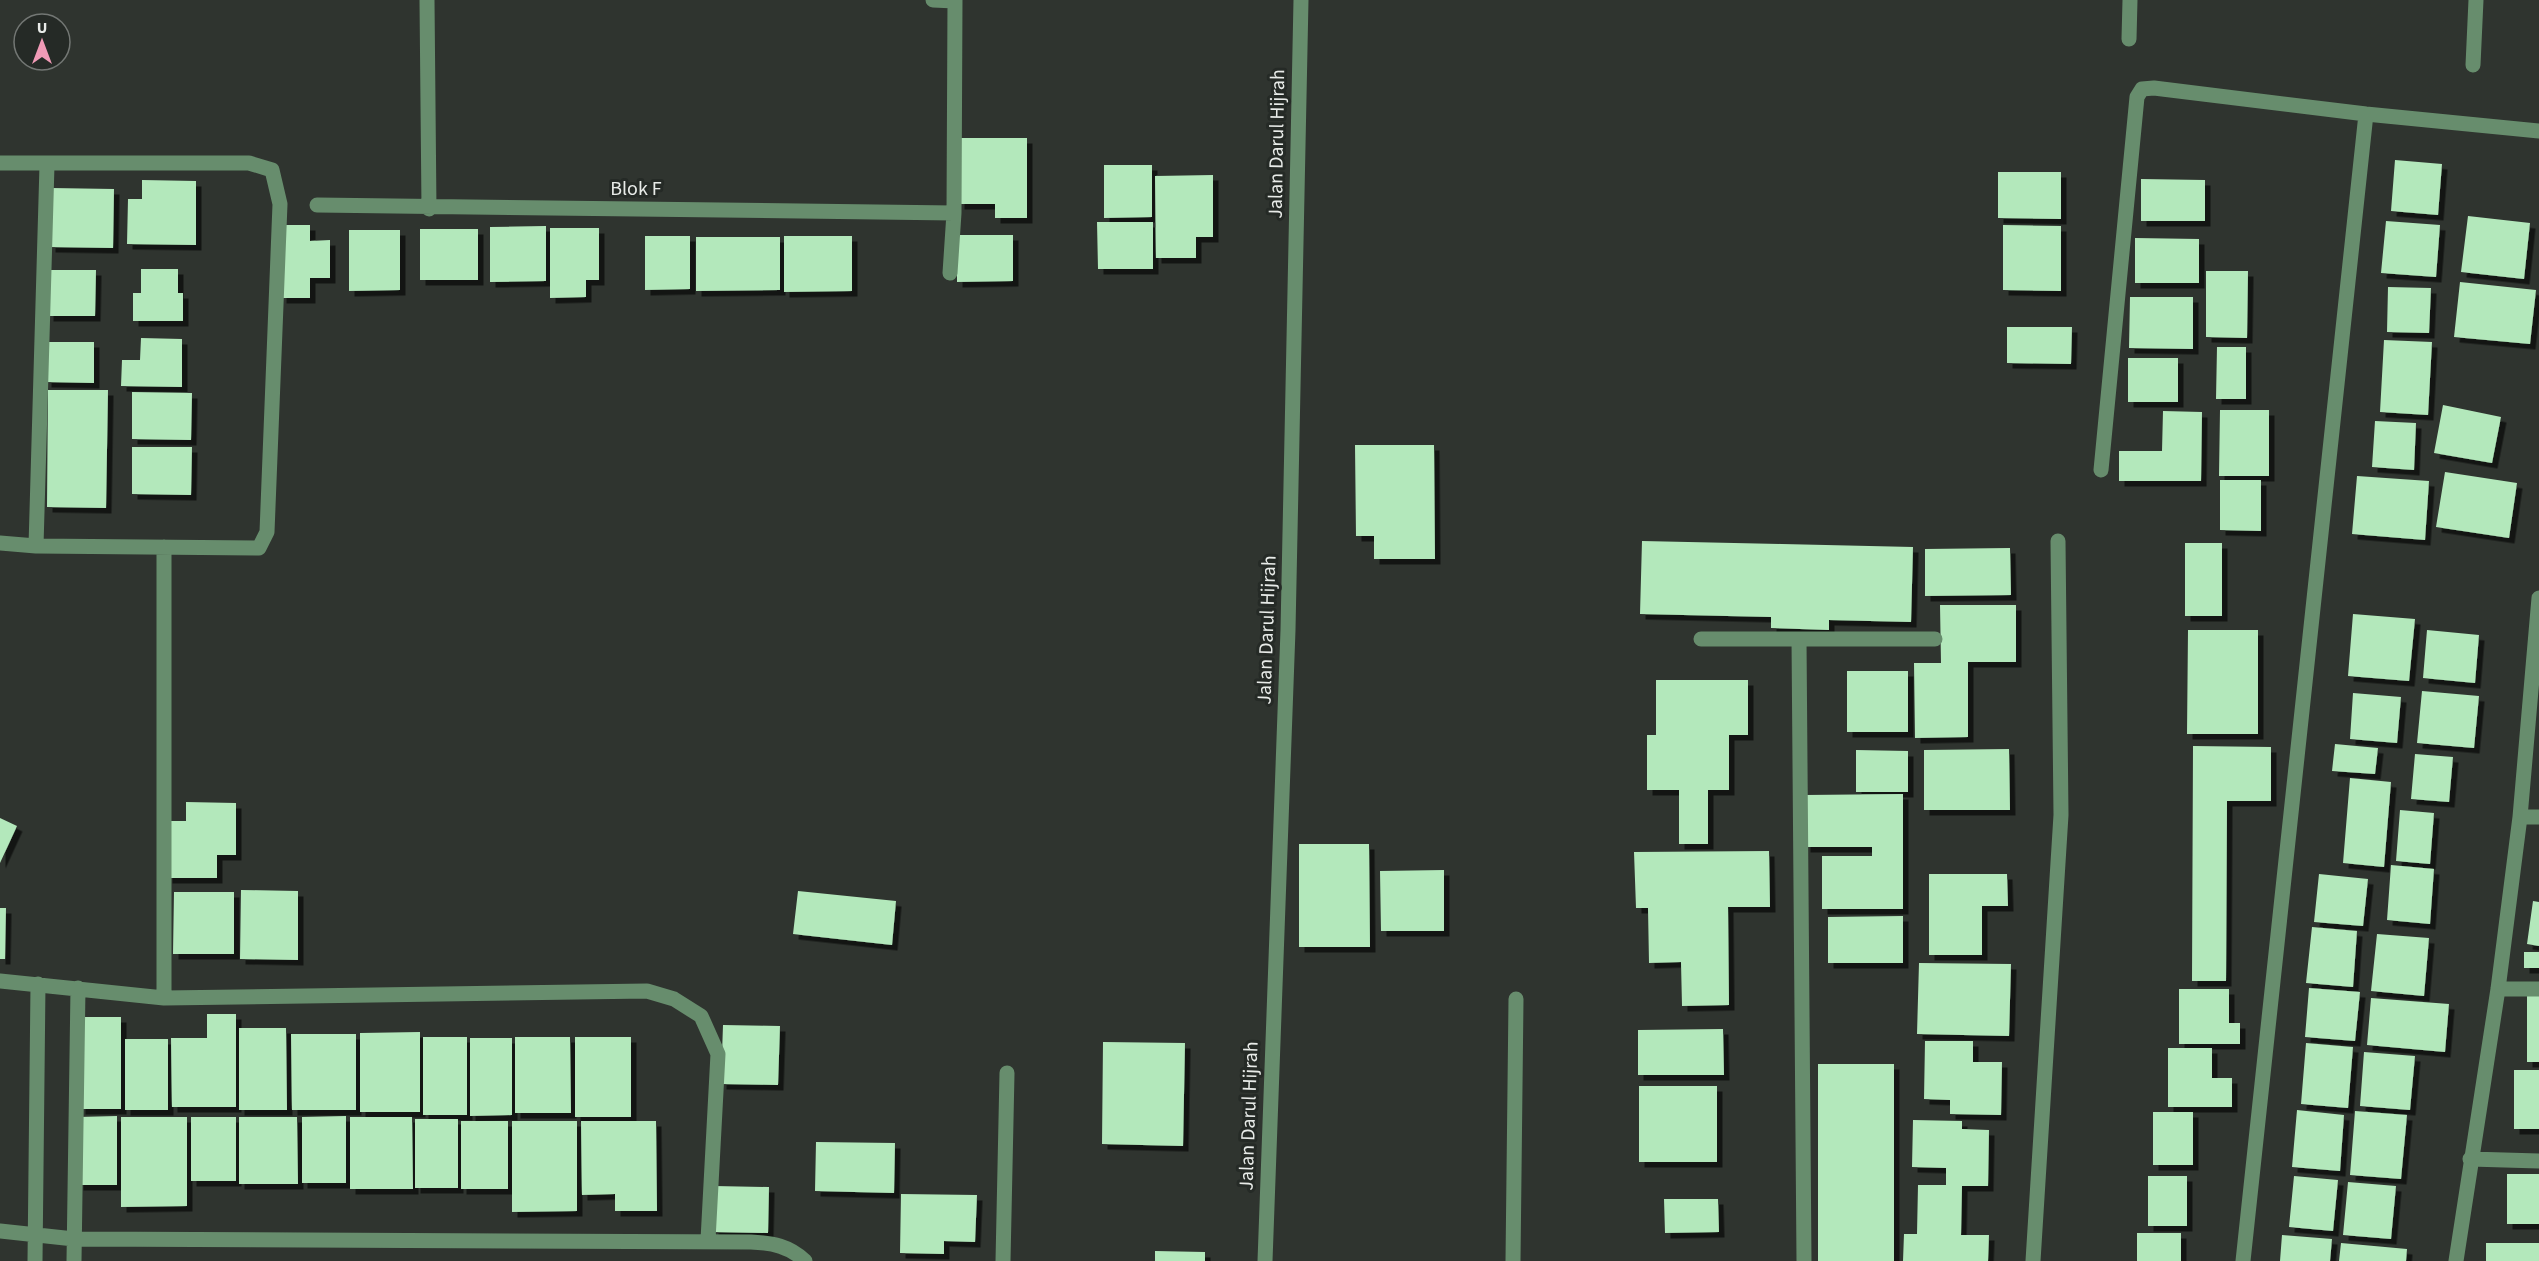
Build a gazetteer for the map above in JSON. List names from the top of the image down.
{
  "streets": {
    "street": ["Jalan Darul Hijrah", "Blok F"]
  },
  "north": "top"
}
